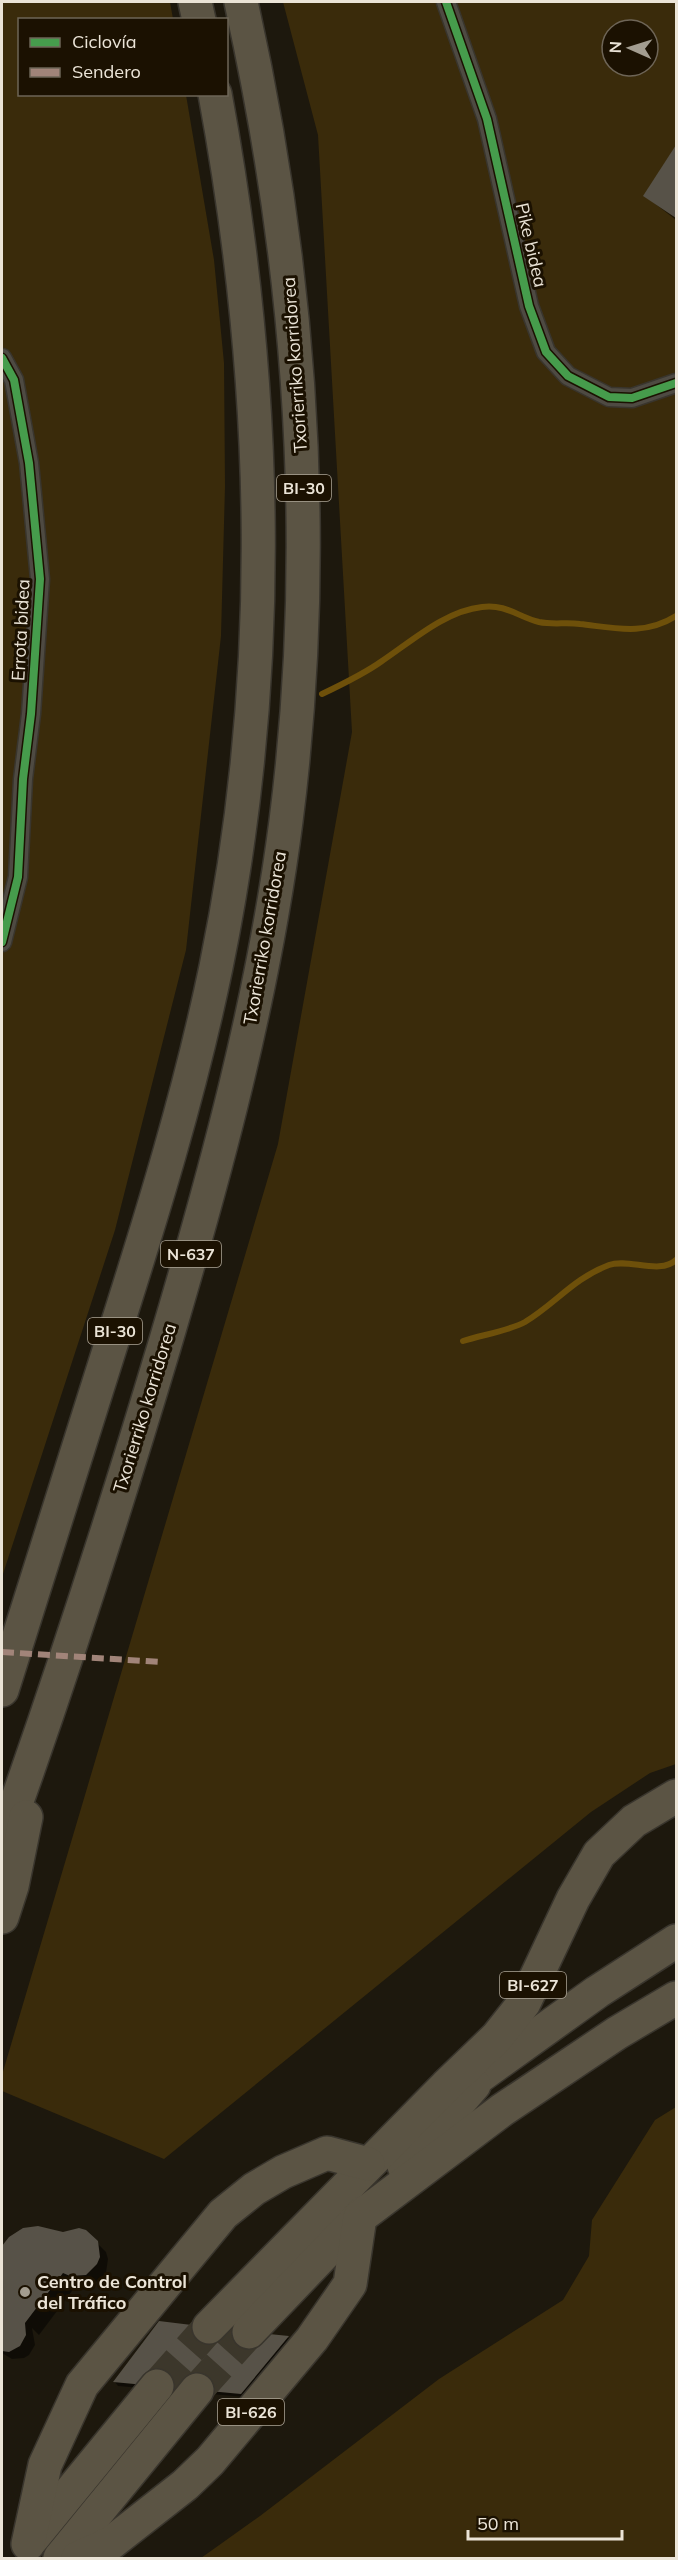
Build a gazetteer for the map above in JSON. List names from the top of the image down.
{
  "streets": {
    "highway": [
      "Txorierriko korridorea",
      "BI-30",
      "N-637",
      "BI-627",
      "BI-626"
    ],
    "street": ["Pike bidea", "Errota bidea"]
  },
  "places": ["Centro de Control del Tráfico"],
  "legend": ["Ciclovía", "Sendero"],
  "scale_bar": "50 m",
  "north": "left"
}
